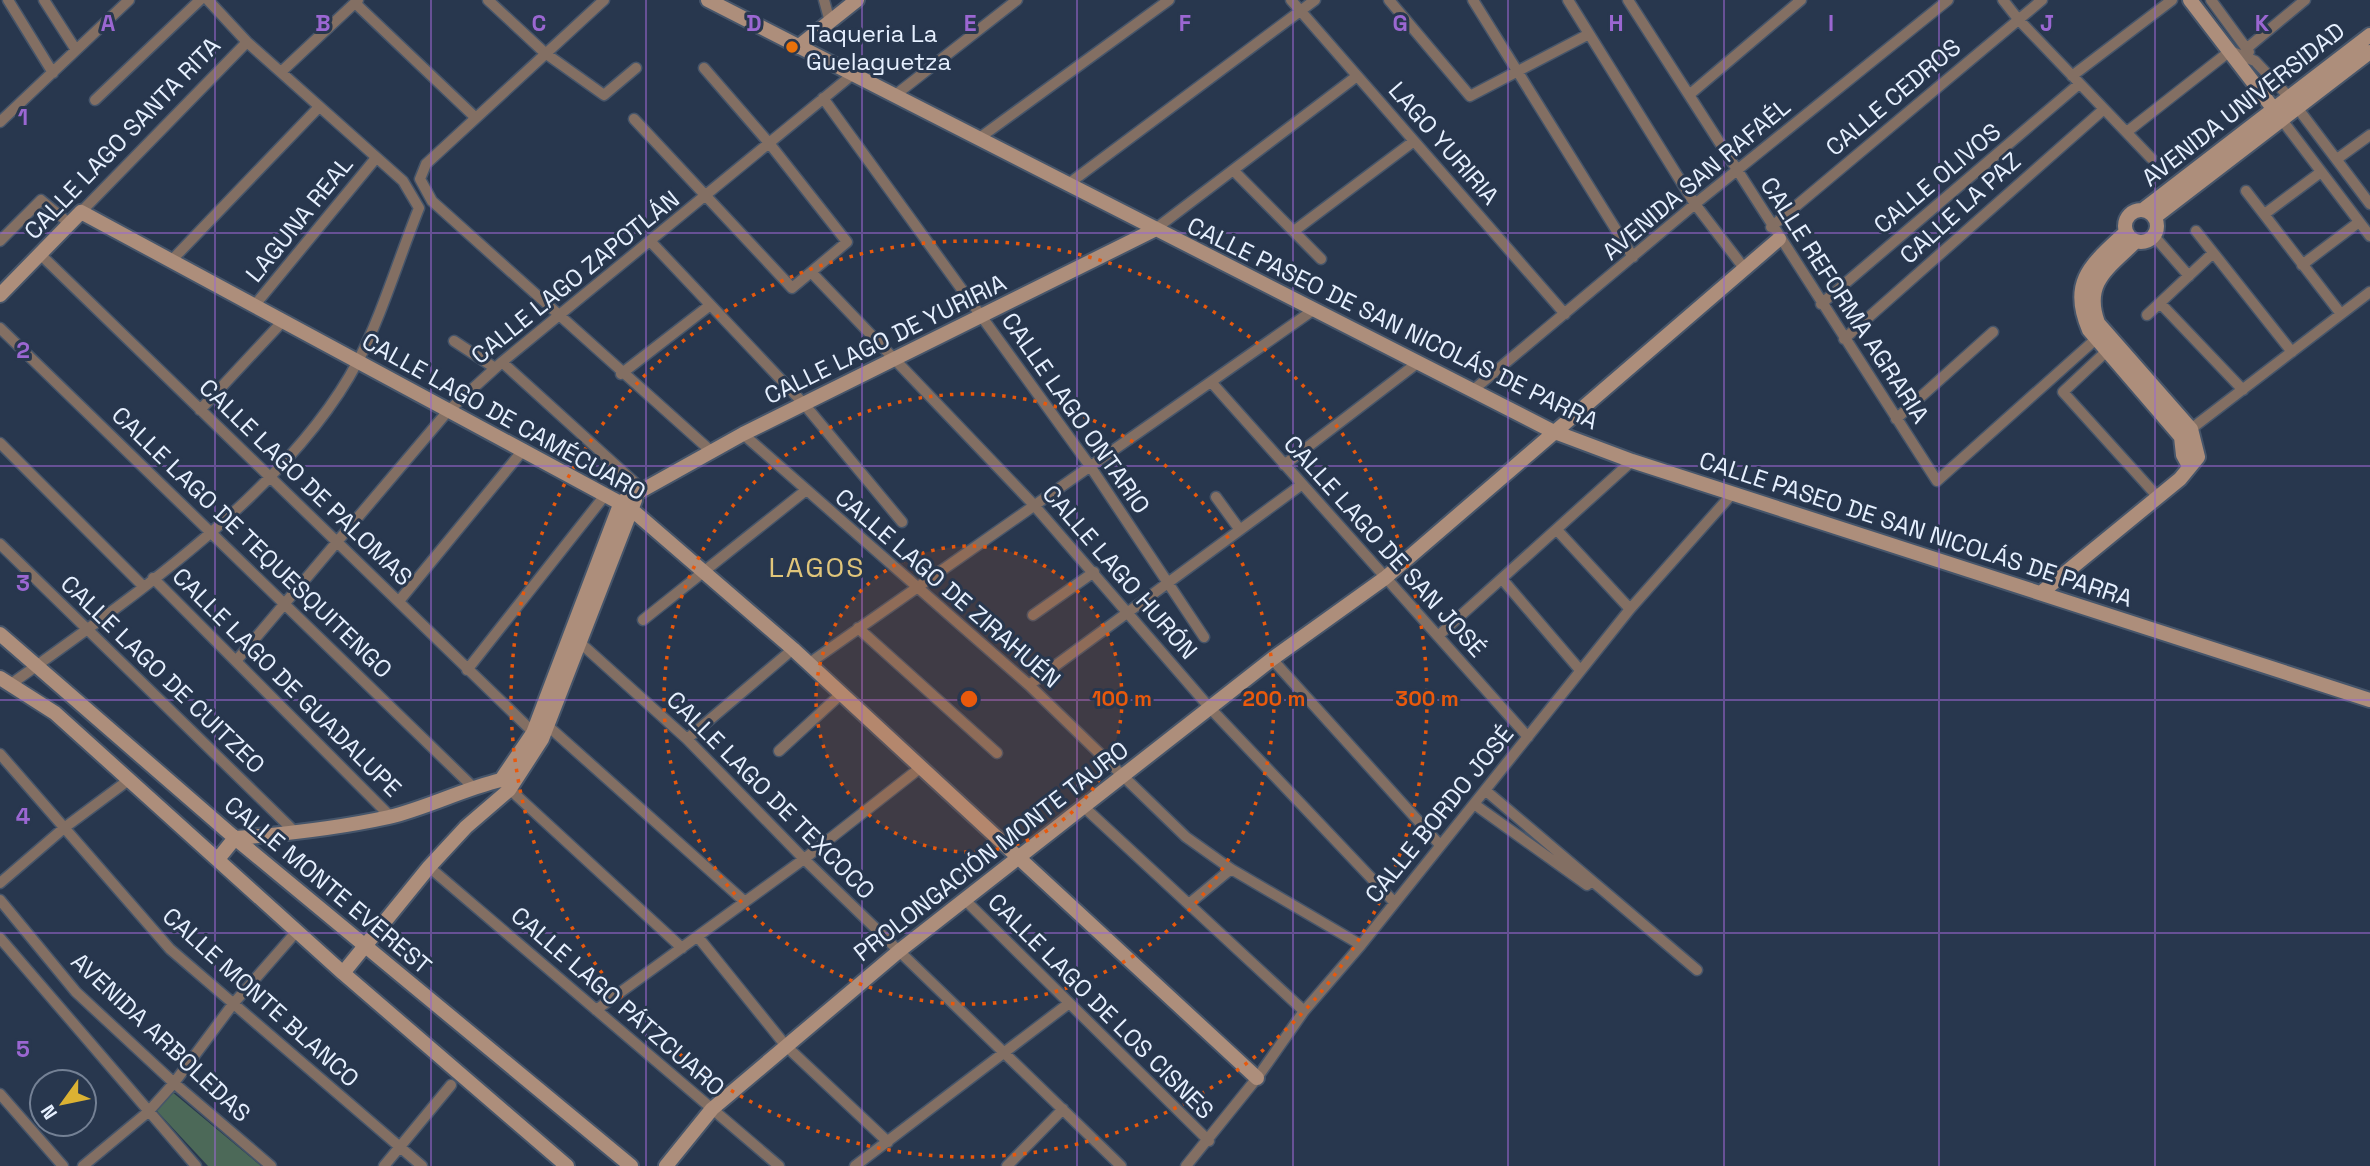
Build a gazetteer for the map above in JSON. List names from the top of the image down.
{
  "streets": {
    "street": [
      "CALLE CEDROS",
      "AVENIDA UNIVERSIDAD",
      "CALLE LAGO SANTA RITA",
      "LAGO YURIRIA",
      "CALLE OLIVOS",
      "AVENIDA SAN RAFAÉL",
      "CALLE LA PAZ",
      "LAGUNA REAL",
      "CALLE LAGO ZAPOTLÁN",
      "CALLE REFORMA AGRARIA",
      "CALLE PASEO DE SAN NICOLÁS DE PARRA",
      "CALLE LAGO DE YURIRIA",
      "CALLE LAGO ONTARIO",
      "CALLE LAGO DE CAMÉCUARO",
      "CALLE LAGO DE PALOMAS",
      "CALLE LAGO DE TEQUESQUITENGO",
      "CALLE LAGO DE SAN JOSÉ",
      "CALLE LAGO HURÓN",
      "CALLE LAGO DE ZIRAHUÉN",
      "CALLE LAGO DE CUITZEO",
      "CALLE LAGO DE GUADALUPE",
      "CALLE LAGO DE TEXCOCO",
      "CALLE BORDO JOSÉ",
      "PROLONGACIÓN MONTE TAURO",
      "CALLE MONTE EVEREST",
      "CALLE MONTE BLANCO",
      "CALLE LAGO PÁTZCUARO",
      "CALLE LAGO DE LOS CISNES",
      "AVENIDA ARBOLEDAS"
    ]
  },
  "crossings": [
    ["CALLE CEDROS", "CALLE REFORMA AGRARIA"],
    ["CALLE CEDROS", "PROLONGACIÓN MONTE TAURO"],
    ["CALLE LAGO SANTA RITA", "CALLE LAGO DE CAMÉCUARO"],
    ["CALLE LAGO SANTA RITA", "CALLE LAGO DE PALOMAS"],
    ["LAGO YURIRIA", "AVENIDA SAN RAFAÉL"],
    ["CALLE OLIVOS", "CALLE REFORMA AGRARIA"],
    ["AVENIDA SAN RAFAÉL", "CALLE REFORMA AGRARIA"],
    ["AVENIDA SAN RAFAÉL", "CALLE PASEO DE SAN NICOLÁS DE PARRA"],
    ["CALLE LA PAZ", "CALLE REFORMA AGRARIA"],
    ["LAGUNA REAL", "CALLE LAGO DE CAMÉCUARO"],
    ["CALLE LAGO ZAPOTLÁN", "CALLE PASEO DE SAN NICOLÁS DE PARRA"],
    ["CALLE LAGO ZAPOTLÁN", "CALLE LAGO ONTARIO"],
    ["CALLE LAGO ZAPOTLÁN", "CALLE LAGO DE CAMÉCUARO"],
    ["CALLE LAGO ZAPOTLÁN", "CALLE LAGO DE PALOMAS"],
    ["CALLE LAGO ZAPOTLÁN", "CALLE LAGO DE TEQUESQUITENGO"],
    ["CALLE LAGO ZAPOTLÁN", "CALLE LAGO DE GUADALUPE"],
    ["CALLE REFORMA AGRARIA", "PROLONGACIÓN MONTE TAURO"],
    ["CALLE PASEO DE SAN NICOLÁS DE PARRA", "CALLE LAGO DE YURIRIA"],
    ["CALLE PASEO DE SAN NICOLÁS DE PARRA", "CALLE BORDO JOSÉ"],
    ["CALLE PASEO DE SAN NICOLÁS DE PARRA", "PROLONGACIÓN MONTE TAURO"],
    ["CALLE LAGO DE YURIRIA", "CALLE LAGO ONTARIO"],
    ["CALLE LAGO DE YURIRIA", "CALLE LAGO HURÓN"],
    ["CALLE LAGO DE YURIRIA", "CALLE LAGO DE ZIRAHUÉN"],
    ["CALLE LAGO DE CAMÉCUARO", "CALLE BORDO JOSÉ"],
    ["CALLE LAGO DE CAMÉCUARO", "PROLONGACIÓN MONTE TAURO"],
    ["CALLE LAGO DE SAN JOSÉ", "CALLE BORDO JOSÉ"],
    ["CALLE LAGO DE SAN JOSÉ", "PROLONGACIÓN MONTE TAURO"],
    ["CALLE LAGO HURÓN", "CALLE BORDO JOSÉ"],
    ["CALLE LAGO HURÓN", "PROLONGACIÓN MONTE TAURO"],
    ["CALLE LAGO DE ZIRAHUÉN", "CALLE BORDO JOSÉ"],
    ["CALLE LAGO DE ZIRAHUÉN", "PROLONGACIÓN MONTE TAURO"],
    ["CALLE LAGO DE TEXCOCO", "PROLONGACIÓN MONTE TAURO"],
    ["CALLE BORDO JOSÉ", "CALLE LAGO DE LOS CISNES"],
    ["PROLONGACIÓN MONTE TAURO", "CALLE LAGO PÁTZCUARO"],
    ["PROLONGACIÓN MONTE TAURO", "CALLE LAGO DE LOS CISNES"]
  ],
  "districts": ["LAGOS"],
  "places": ["Taqueria La Guelaguetza"],
  "north": "bottom left",
  "grid": {
    "columns": [
      "A",
      "B",
      "C",
      "D",
      "E",
      "F",
      "G",
      "H",
      "I",
      "J",
      "K"
    ],
    "rows": [
      "1",
      "2",
      "3",
      "4",
      "5"
    ]
  },
  "rings": ["100 m", "200 m", "300 m"]
}
